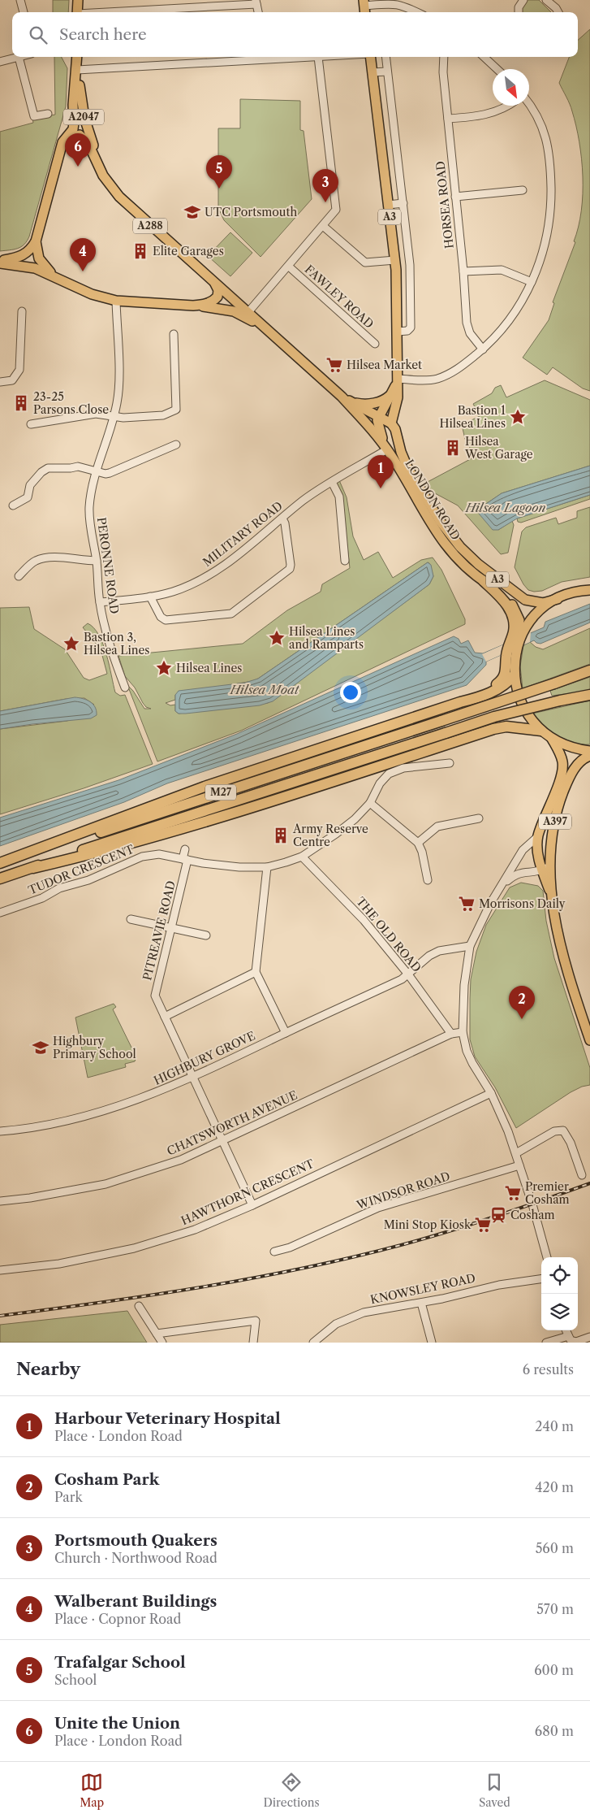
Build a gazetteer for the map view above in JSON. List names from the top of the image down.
{
  "streets": {
    "highway": ["M27"],
    "main road": [
      "A2047",
      "A3",
      "A288",
      "LONDON ROAD",
      "A397"
    ],
    "street": [
      "HORSEA ROAD",
      "FAWLEY ROAD",
      "MILITARY ROAD",
      "PERONNE ROAD",
      "TUDOR CRESCENT",
      "PITREAVIE ROAD",
      "THE OLD ROAD",
      "HIGHBURY GROVE",
      "CHATSWORTH AVENUE",
      "WINDSOR ROAD",
      "HAWTHORN CRESCENT",
      "KNOWSLEY ROAD"
    ]
  },
  "crossings": [
    ["A2047", "A288"],
    ["A3", "LONDON ROAD"],
    ["A3", "MILITARY ROAD"],
    ["A288", "LONDON ROAD"],
    ["LONDON ROAD", "MILITARY ROAD"],
    ["MILITARY ROAD", "PERONNE ROAD"],
    ["TUDOR CRESCENT", "PITREAVIE ROAD"],
    ["TUDOR CRESCENT", "THE OLD ROAD"],
    ["PITREAVIE ROAD", "HIGHBURY GROVE"],
    ["PITREAVIE ROAD", "CHATSWORTH AVENUE"],
    ["PITREAVIE ROAD", "HAWTHORN CRESCENT"],
    ["THE OLD ROAD", "HIGHBURY GROVE"],
    ["THE OLD ROAD", "CHATSWORTH AVENUE"]
  ],
  "water": ["Hilsea Lagoon", "Hilsea Moat"],
  "places": {
    "school or university": ["UTC Portsmouth", "Highbury Primary School"],
    "building": [
      "Elite Garages",
      "23-25 Parsons Close",
      "Hilsea West Garage",
      "Army Reserve Centre"
    ],
    "supermarket": [
      "Hilsea Market",
      "Morrisons Daily",
      "Premier Cosham",
      "Mini Stop Kiosk"
    ],
    "place": [
      "Bastion 1 Hilsea Lines",
      "Hilsea Lines and Ramparts",
      "Bastion 3, Hilsea Lines",
      "Hilsea Lines"
    ],
    "station": ["Cosham"]
  },
  "north": "bottom right",
  "page": {
    "search": "Search here",
    "pins": [
      "6",
      "5",
      "3",
      "4",
      "1",
      "2"
    ],
    "heading": ["Nearby", "6 results"],
    "list": [
      {
        "mark": "1",
        "name": "Harbour Veterinary Hospital",
        "note": "Place · London Road",
        "value": "240 m"
      },
      {
        "mark": "2",
        "name": "Cosham Park",
        "note": "Park",
        "value": "420 m"
      },
      {
        "mark": "3",
        "name": "Portsmouth Quakers",
        "note": "Church · Northwood Road",
        "value": "560 m"
      },
      {
        "mark": "4",
        "name": "Walberant Buildings",
        "note": "Place · Copnor Road",
        "value": "570 m"
      },
      {
        "mark": "5",
        "name": "Trafalgar School",
        "note": "School",
        "value": "600 m"
      },
      {
        "mark": "6",
        "name": "Unite the Union",
        "note": "Place · London Road",
        "value": "680 m"
      }
    ],
    "nav": ["Map", "Directions", "Saved"]
  }
}
